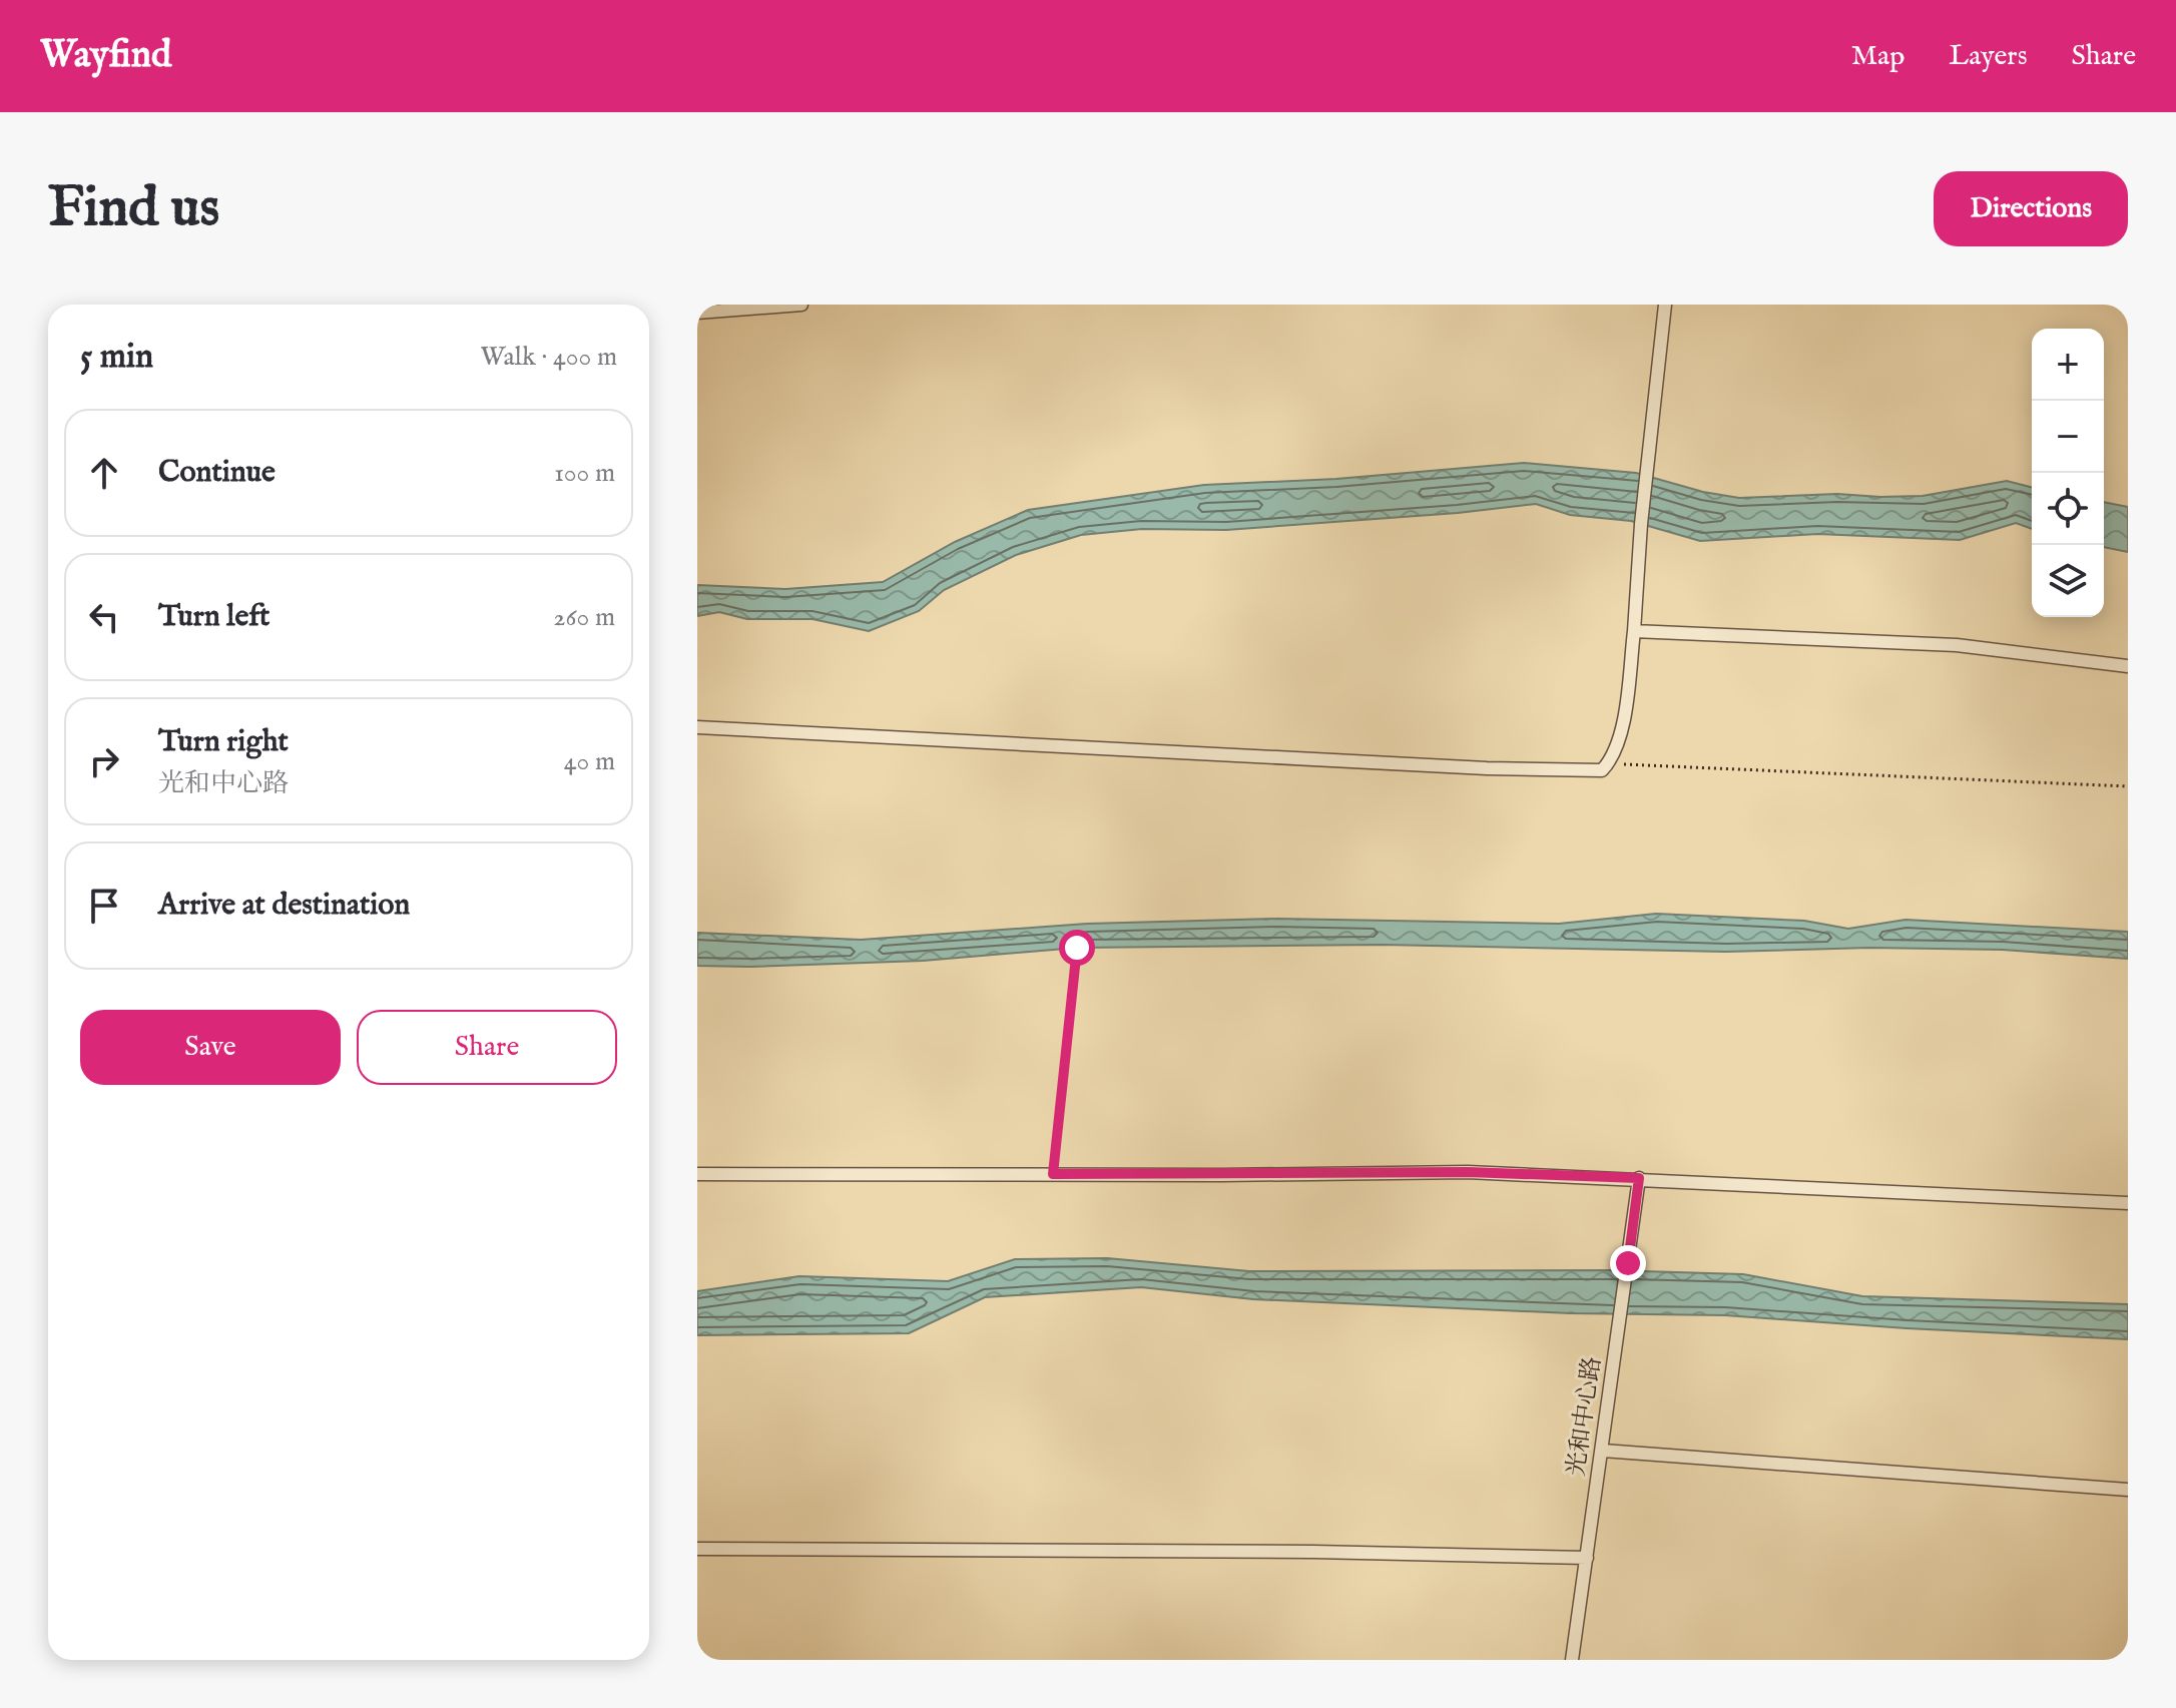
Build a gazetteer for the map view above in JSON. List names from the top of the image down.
{
  "streets": {
    "street": ["光和中心路"]
  },
  "page": {
    "header": "Wayfind",
    "nav": ["Map", "Layers", "Share"],
    "buttons": [
      "Directions",
      ["Save", "Share"]
    ],
    "title": "Find us",
    "heading": ["5 min", "Walk · 400 m"],
    "map_buttons": ["+", "−"],
    "list": [
      ["Continue", "100 m"],
      ["Turn left", "260 m"],
      ["Turn right", "光和中心路", "40 m"],
      "Arrive at destination"
    ]
  }
}
